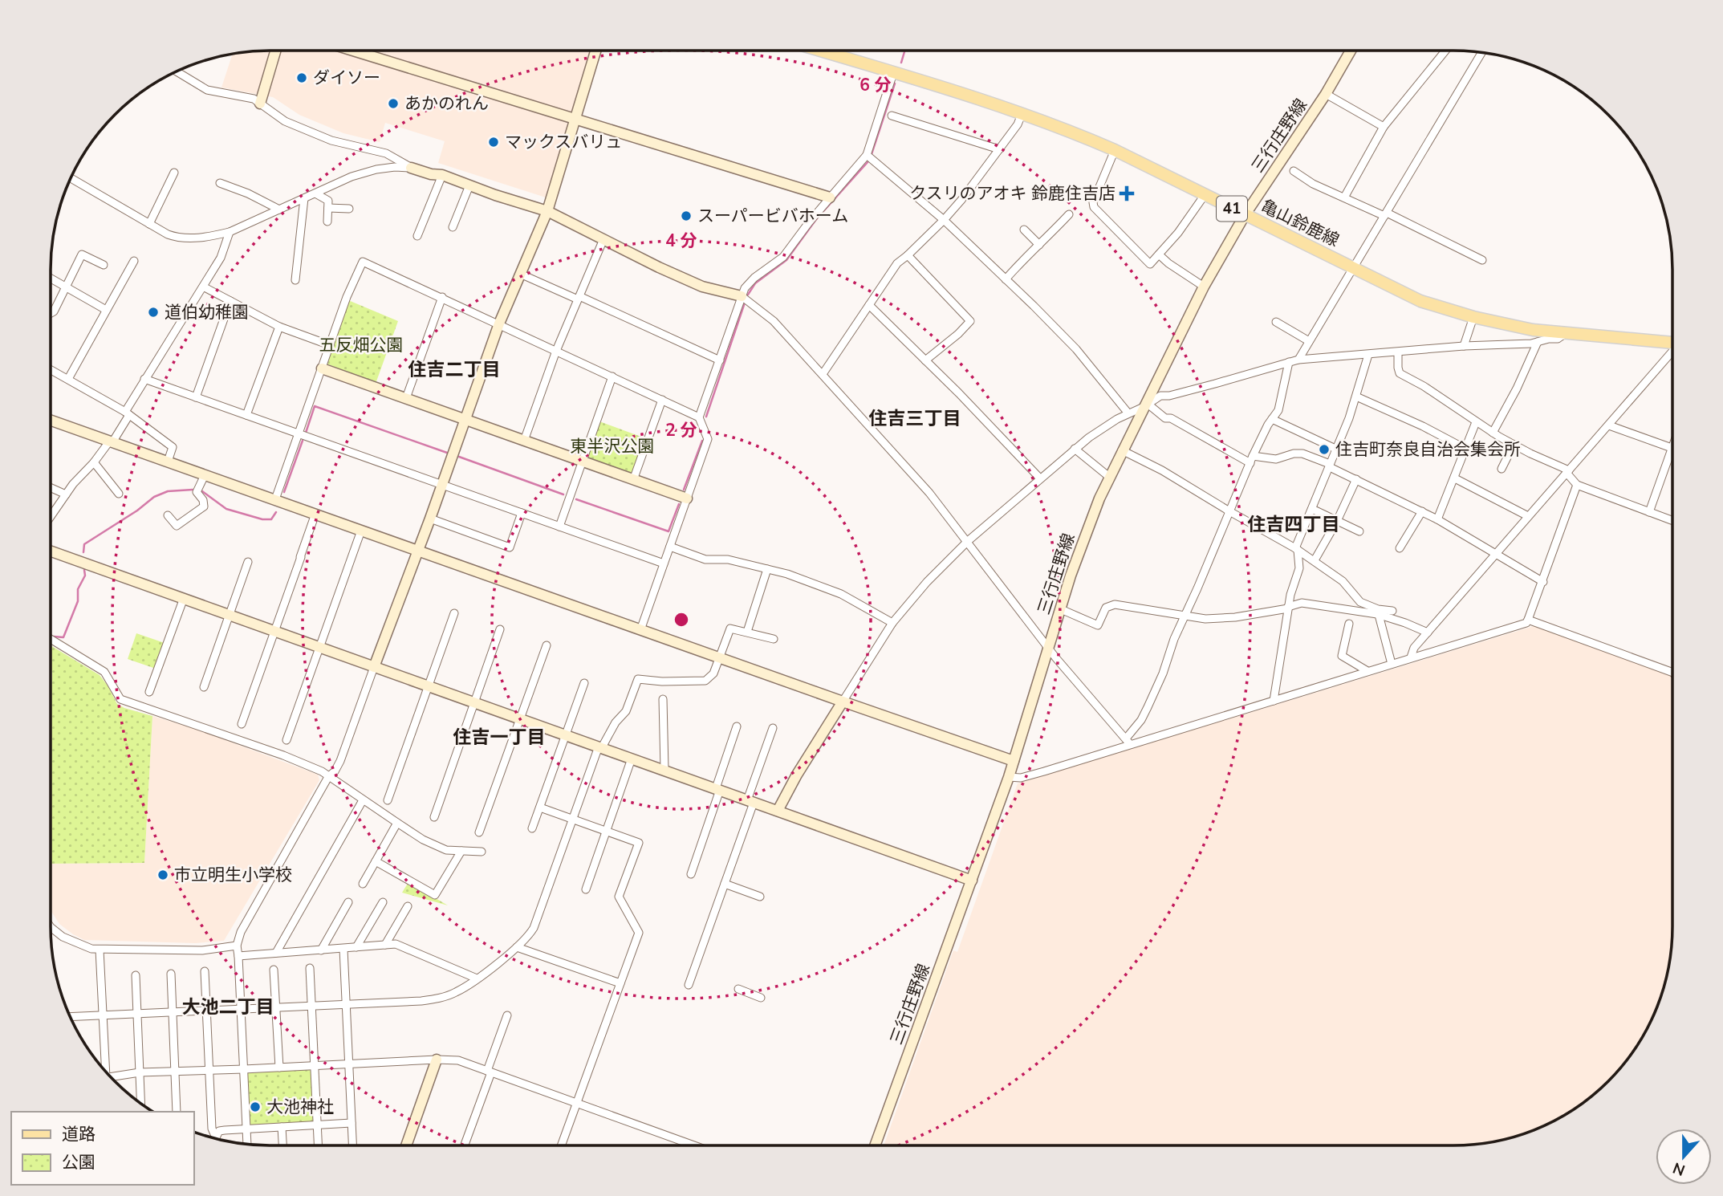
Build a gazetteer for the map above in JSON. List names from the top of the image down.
{
  "streets": {
    "main road": ["41", "亀山鈴鹿線"],
    "street": ["三行庄野線"]
  },
  "crossings": [
    ["三行庄野線", "亀山鈴鹿線"]
  ],
  "districts": [
    "住吉二丁目",
    "住吉三丁目",
    "住吉四丁目",
    "住吉一丁目",
    "大池二丁目"
  ],
  "parks": ["五反畑公園", "東半沢公園"],
  "places": {
    "other": [
      "ダイソー",
      "あかのれん",
      "マックスバリュ",
      "スーパービバホーム",
      "道伯幼稚園",
      "住吉町奈良自治会集会所",
      "市立明生小学校",
      "大池神社"
    ],
    "health": ["クスリのアオキ 鈴鹿住吉店"]
  },
  "legend": ["道路", "公園"],
  "north": "bottom",
  "rings": ["6 分", "4 分", "2 分"]
}
